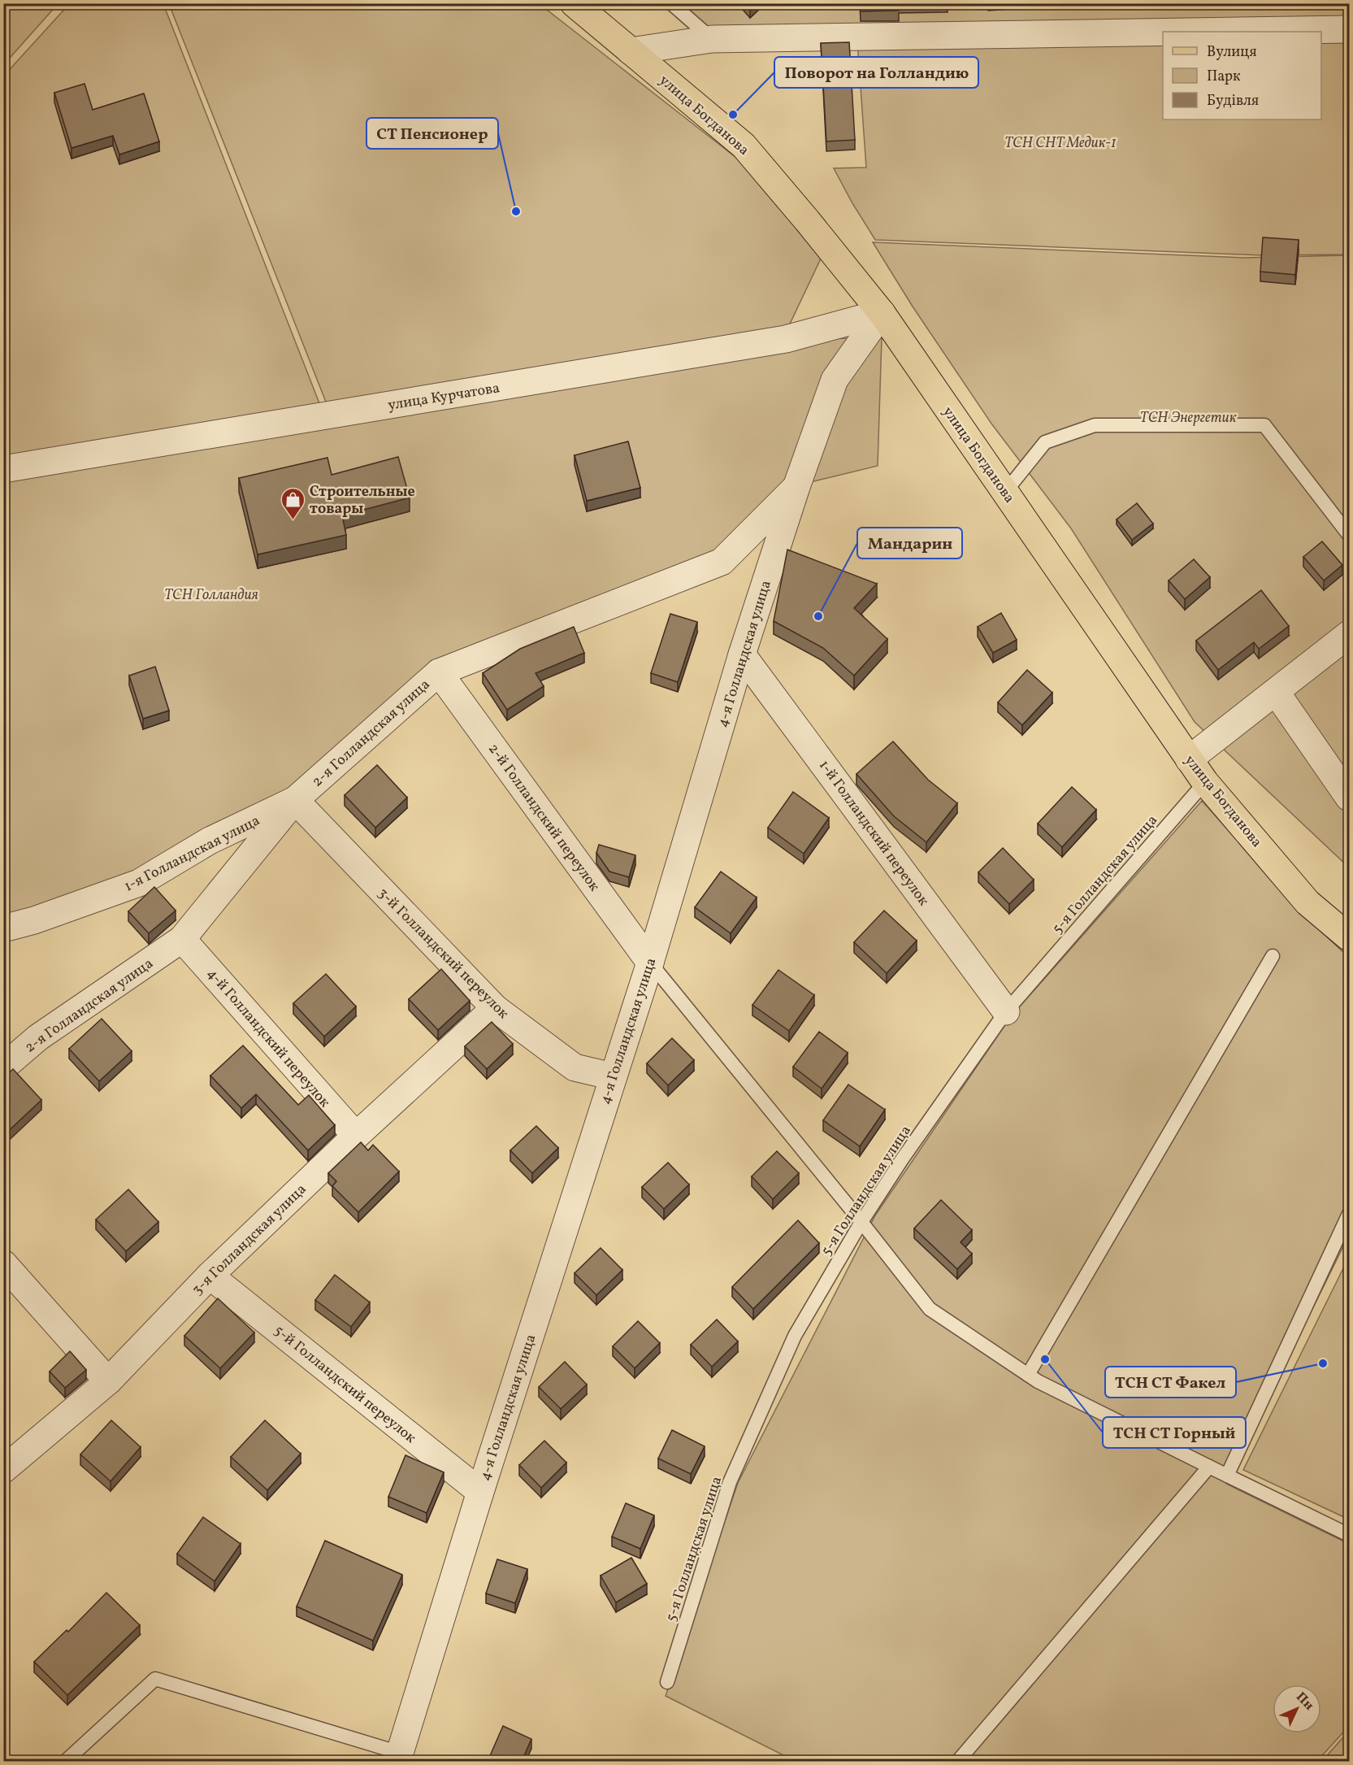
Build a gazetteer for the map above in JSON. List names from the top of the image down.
{
  "streets": {
    "main road": ["улица Богданова"],
    "street": [
      "улица Курчатова",
      "4-я Голландская улица",
      "2-я Голландская улица",
      "2-й Голландский переулок",
      "1-й Голландский переулок",
      "1-я Голландская улица",
      "3-й Голландский переулок",
      "4-й Голландский переулок",
      "3-я Голландская улица",
      "5-й Голландский переулок"
    ],
    "lane": ["5-я Голландская улица"]
  },
  "crossings": [
    ["улица Богданова", "улица Курчатова"],
    ["улица Богданова", "4-я Голландская улица"],
    ["улица Богданова", "5-я Голландская улица"],
    ["улица Курчатова", "4-я Голландская улица"],
    ["4-я Голландская улица", "2-я Голландская улица"],
    ["4-я Голландская улица", "2-й Голландский переулок"],
    ["4-я Голландская улица", "1-й Голландский переулок"],
    ["4-я Голландская улица", "3-й Голландский переулок"],
    ["4-я Голландская улица", "5-й Голландский переулок"],
    ["2-я Голландская улица", "2-й Голландский переулок"],
    ["2-я Голландская улица", "1-я Голландская улица"],
    ["2-я Голландская улица", "3-й Голландский переулок"],
    ["2-я Голландская улица", "4-й Голландский переулок"],
    ["1-й Голландский переулок", "5-я Голландская улица"],
    ["1-я Голландская улица", "3-й Голландский переулок"],
    ["3-й Голландский переулок", "3-я Голландская улица"],
    ["4-й Голландский переулок", "3-я Голландская улица"],
    ["3-я Голландская улица", "5-й Голландский переулок"]
  ],
  "parks": ["ТСН СНТ Медик-1", "ТСН Энергетик", "ТСН Голландия"],
  "places": {
    "other": [
      "Поворот на Голландию",
      "СТ Пенсионер",
      "Мандарин",
      "ТСН СТ Горный",
      "ТСН СТ Факел"
    ],
    "shop": ["Строительные товары"]
  },
  "legend": ["Вулиця", "Парк", "Будівля"],
  "north": "top right"
}
